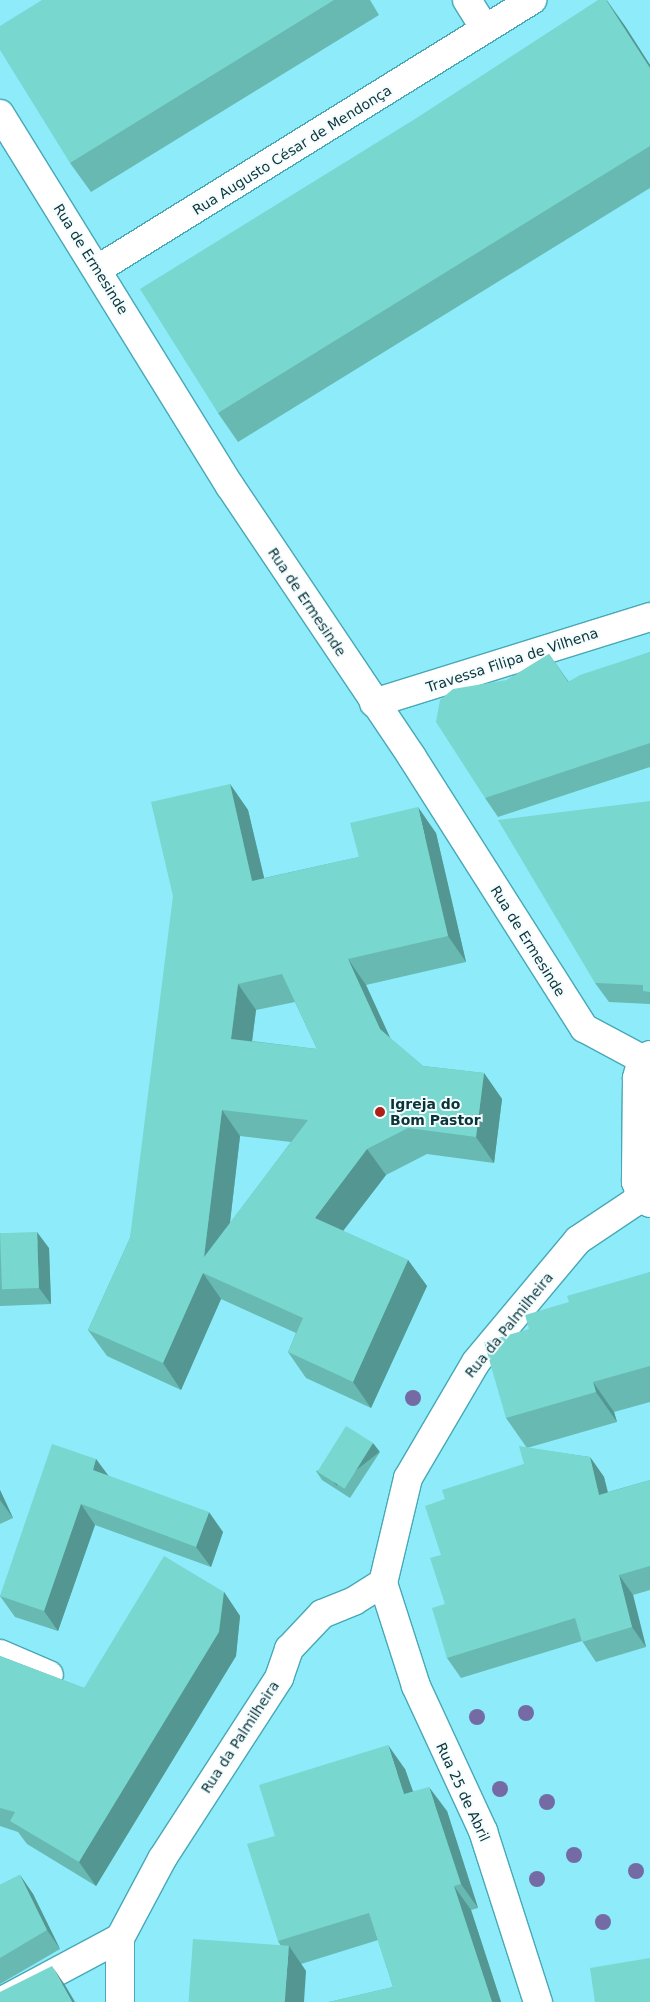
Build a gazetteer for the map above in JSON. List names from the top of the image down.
{
  "streets": {
    "street": [
      "Rua Augusto César de Mendonça",
      "Rua de Ermesinde",
      "Travessa Filipa de Vilhena",
      "Rua da Palmilheira",
      "Rua 25 de Abril"
    ]
  },
  "crossings": [
    ["Rua Augusto César de Mendonça", "Rua de Ermesinde"],
    ["Rua de Ermesinde", "Travessa Filipa de Vilhena"],
    ["Rua da Palmilheira", "Rua 25 de Abril"]
  ],
  "places": ["Igreja do Bom Pastor"]
}
